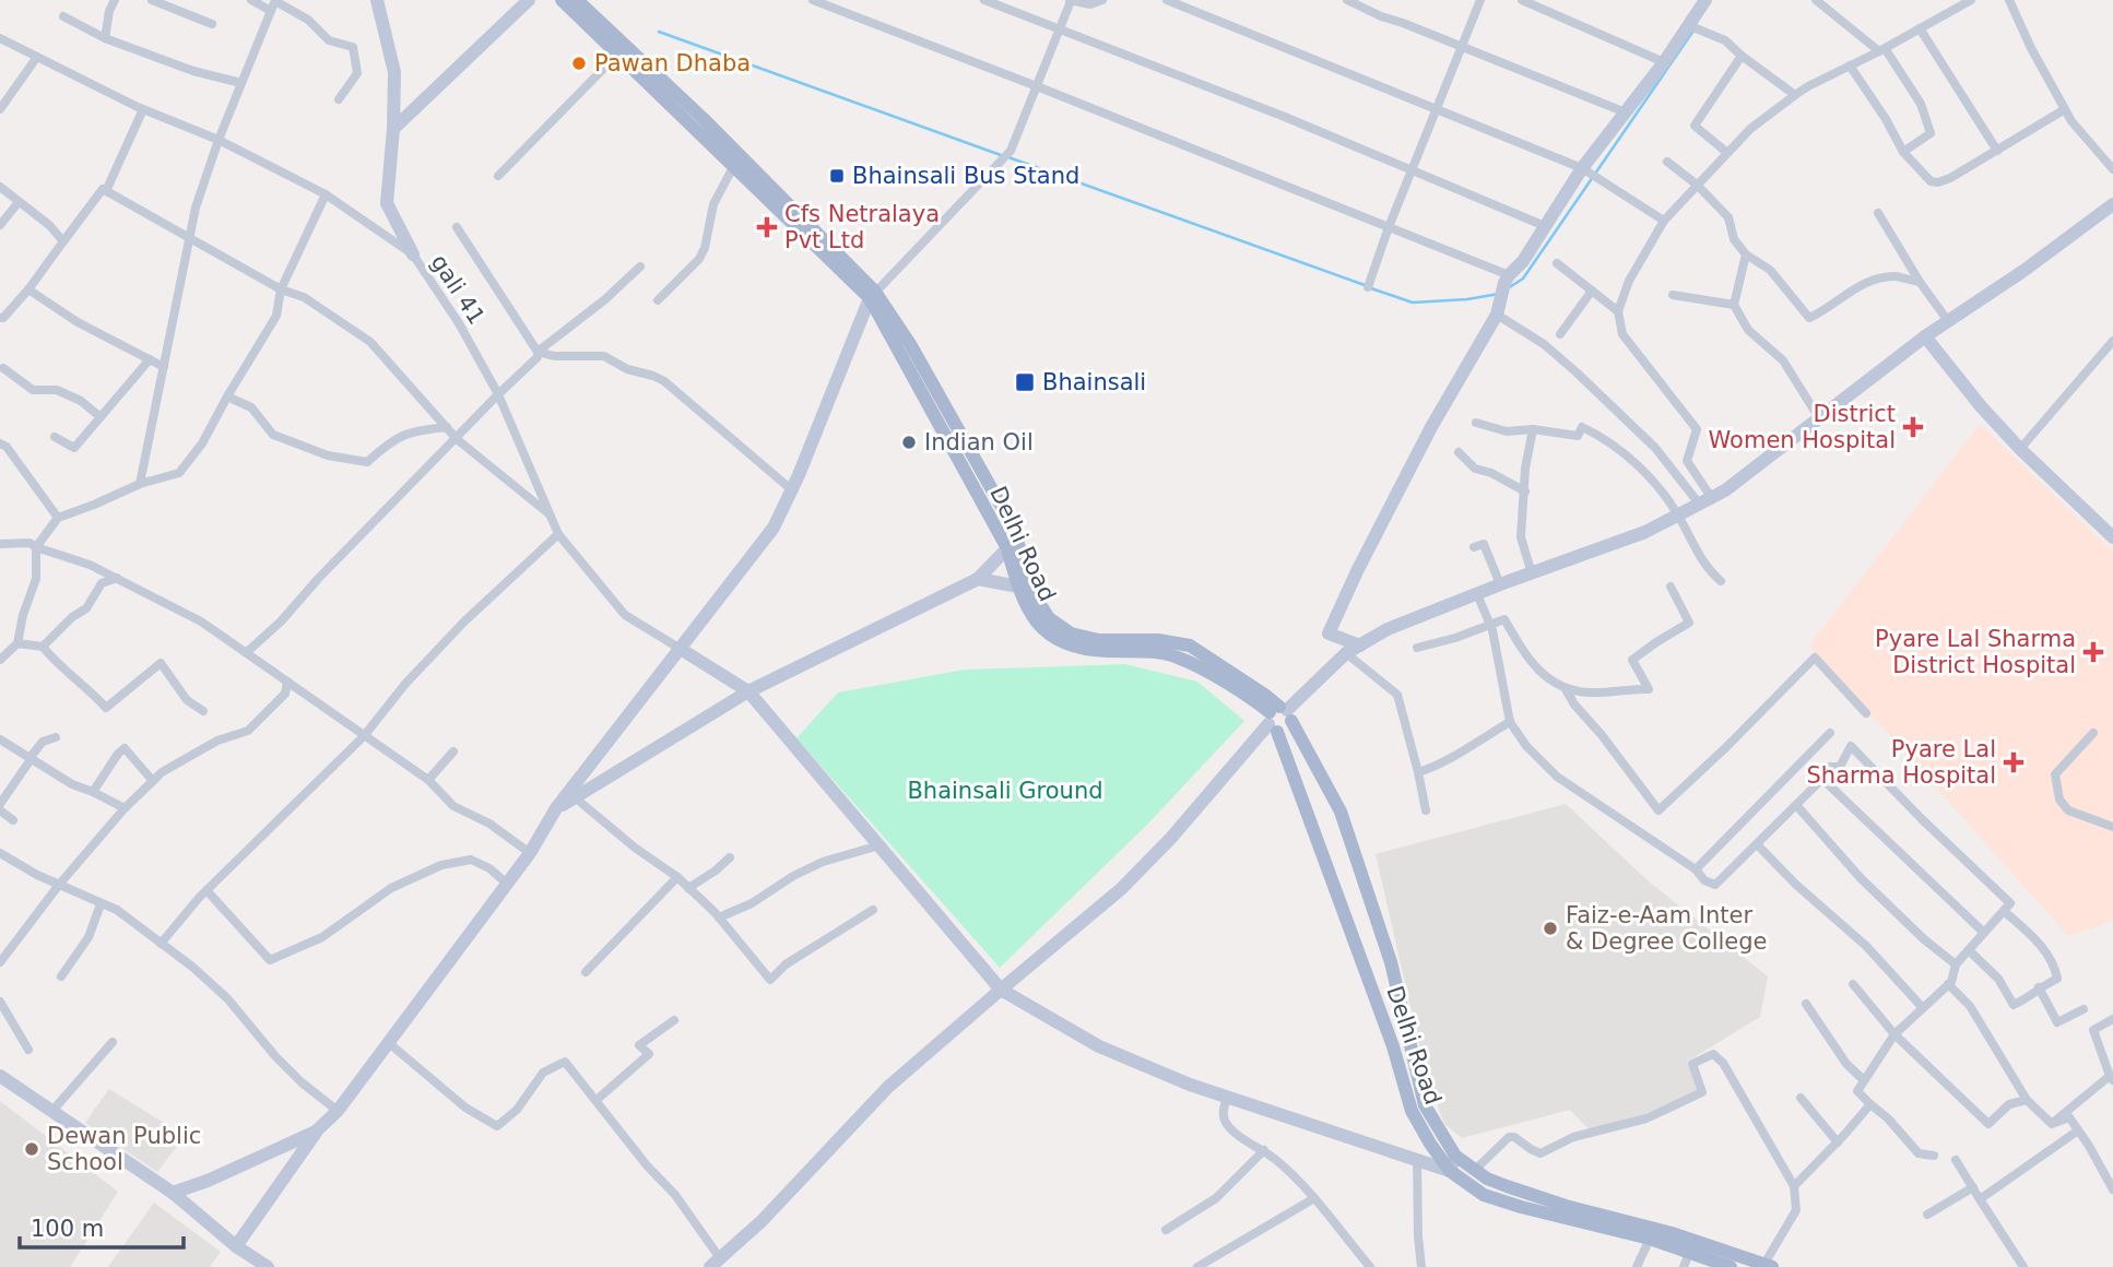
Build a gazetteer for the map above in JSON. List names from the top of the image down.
{
  "streets": {
    "main road": ["Delhi Road"],
    "street": ["gali 41"]
  },
  "parks": ["Bhainsali Ground"],
  "places": {
    "other": [
      "Pawan Dhaba",
      "Indian Oil",
      "Faiz-e-Aam Inter & Degree College",
      "Dewan Public School"
    ],
    "transit": ["Bhainsali Bus Stand", "Bhainsali"],
    "health": [
      "Cfs Netralaya Pvt Ltd",
      "District Women Hospital",
      "Pyare Lal Sharma District Hospital",
      "Pyare Lal Sharma Hospital"
    ]
  },
  "scale_bar": "100 m"
}
